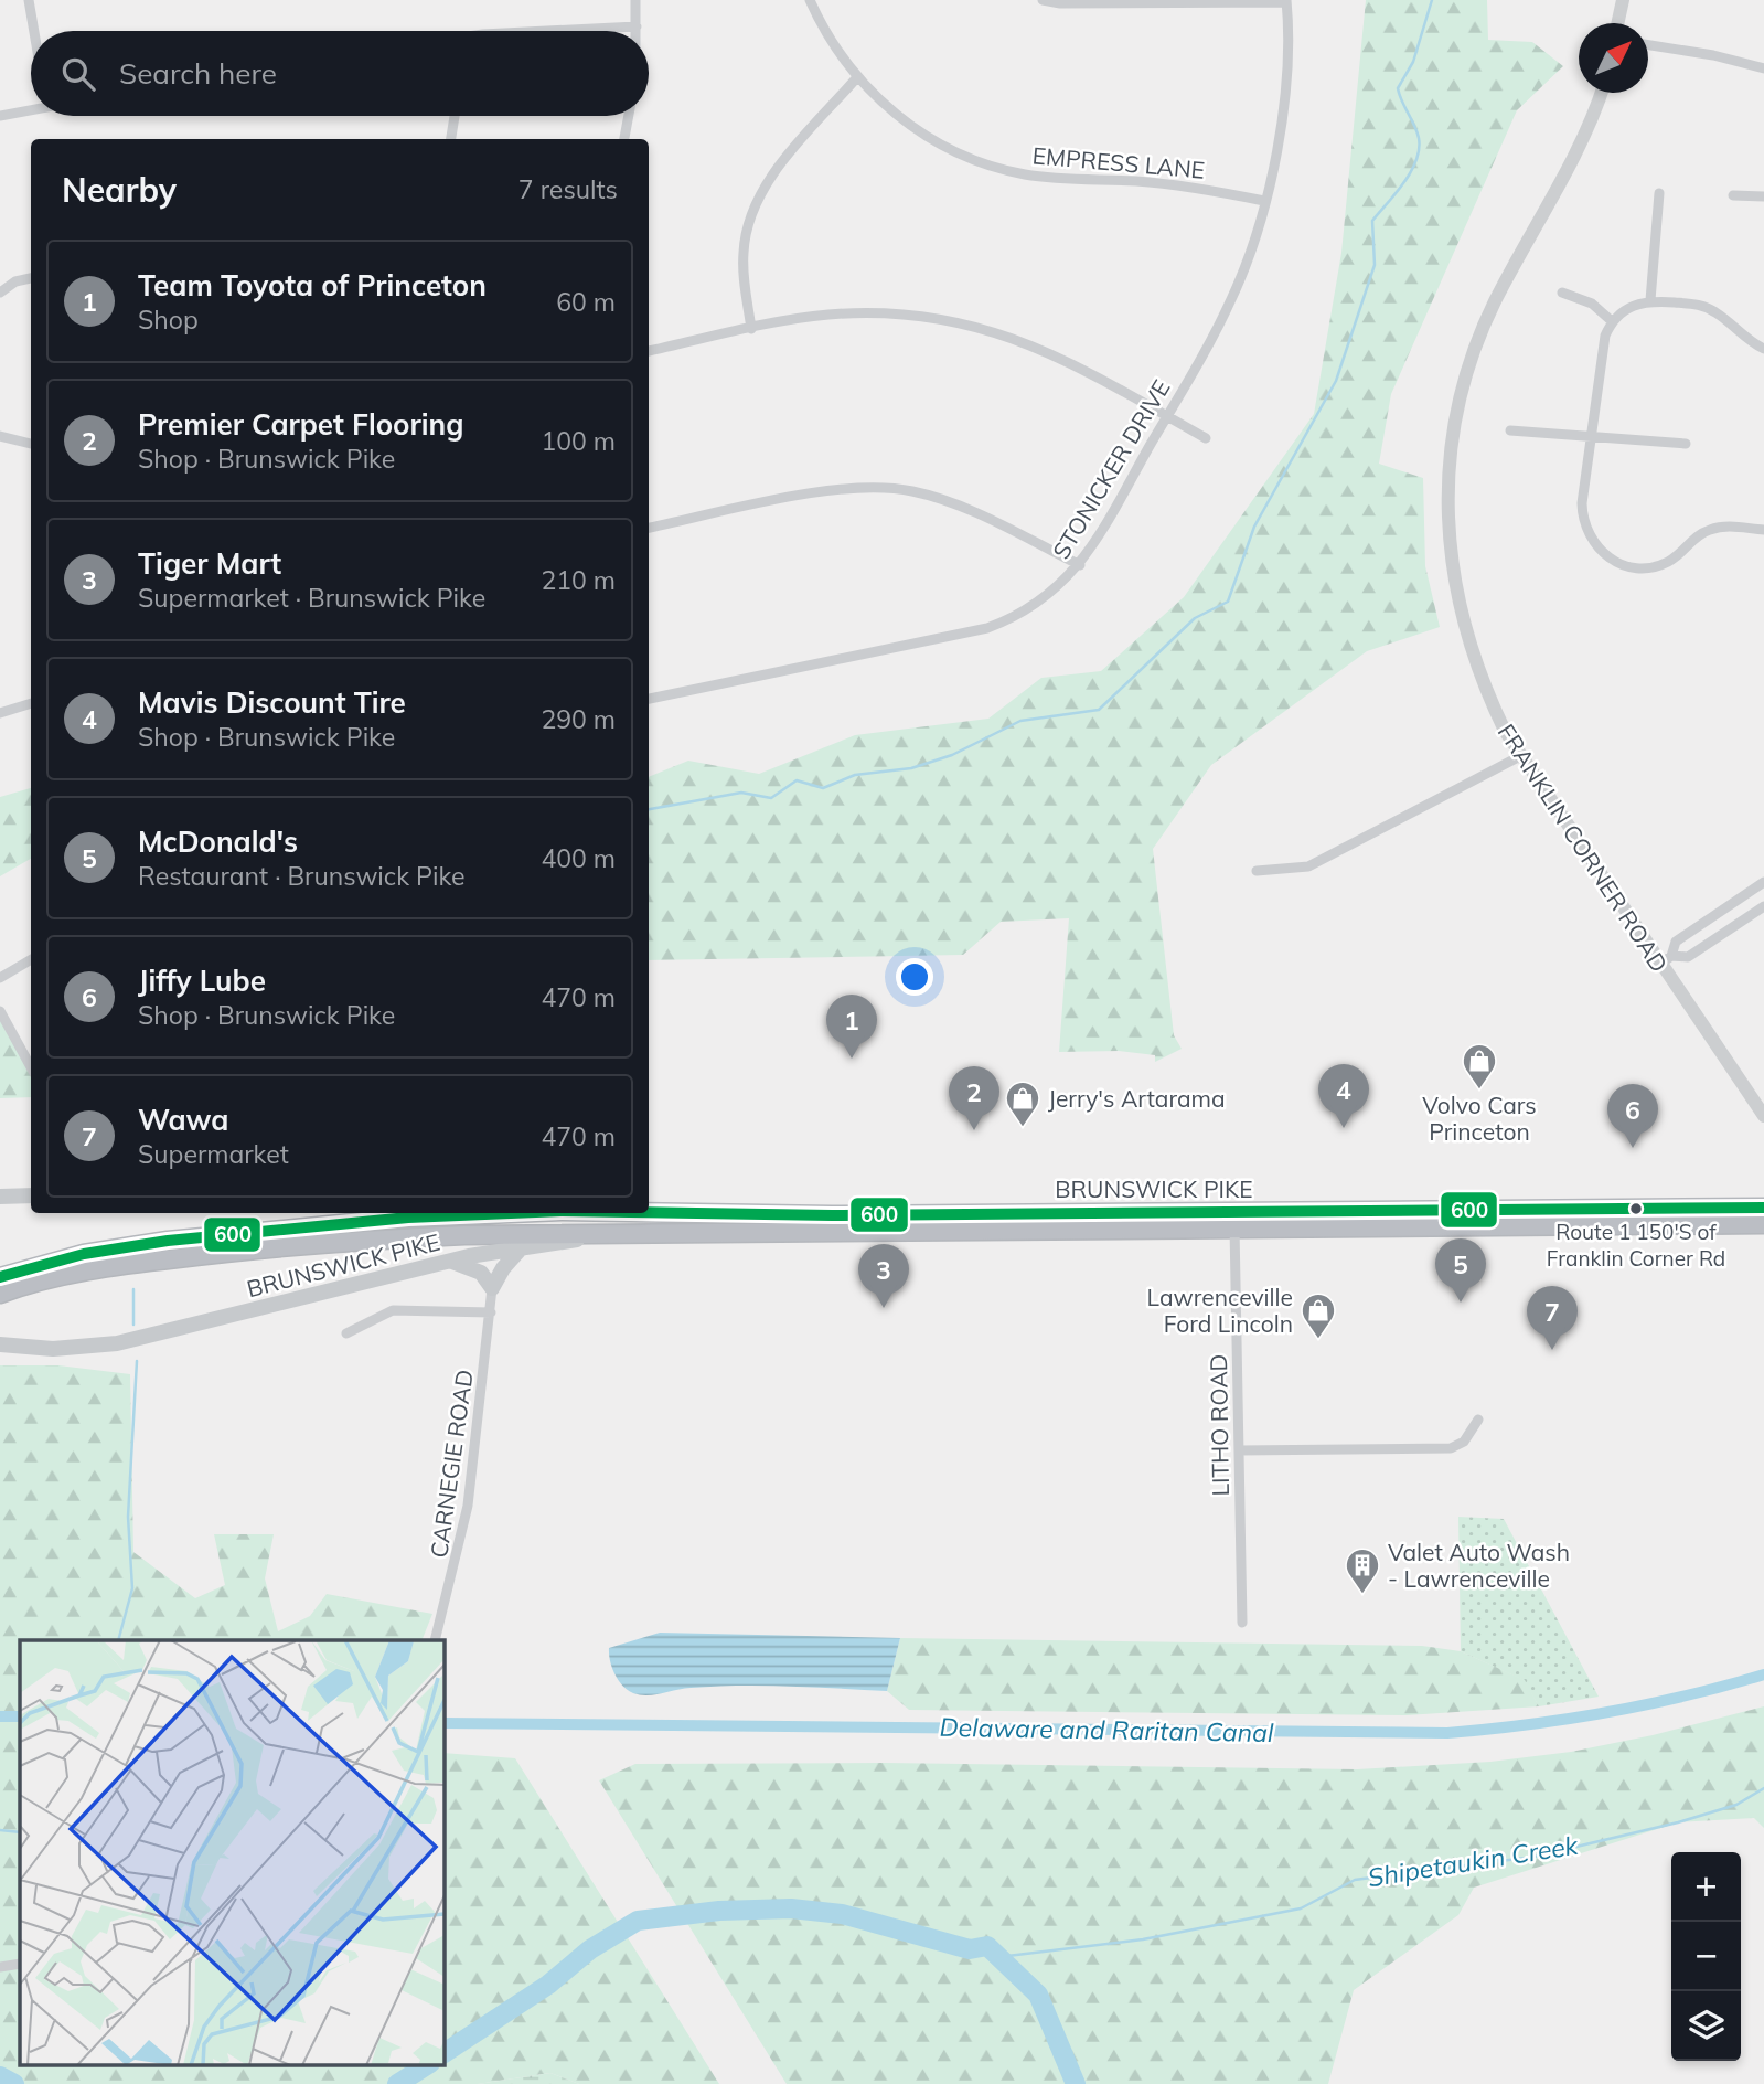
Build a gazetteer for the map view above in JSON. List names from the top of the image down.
{
  "streets": {
    "highway": ["BRUNSWICK PIKE"],
    "main road": ["FRANKLIN CORNER ROAD"],
    "street": [
      "EMPRESS LANE",
      "STONICKER DRIVE",
      "LITHO ROAD",
      "CARNEGIE ROAD"
    ]
  },
  "crossings": [
    ["EMPRESS LANE", "STONICKER DRIVE"],
    ["BRUNSWICK PIKE", "LITHO ROAD"]
  ],
  "water": ["Delaware and Raritan Canal", "Shipetaukin Creek"],
  "places": {
    "shop": ["Volvo Cars Princeton", "Jerry's Artarama", "Lawrenceville Ford Lincoln"],
    "other": ["Route 1 150'S of Franklin Corner Rd"],
    "building": ["Valet Auto Wash - Lawrenceville"]
  },
  "lines": ["transit line 600"],
  "north": "top right",
  "page": {
    "search": "Search here",
    "heading": ["Nearby", "7 results"],
    "list": [
      {
        "mark": "1",
        "name": "Team Toyota of Princeton",
        "note": "Shop",
        "value": "60 m"
      },
      {
        "mark": "2",
        "name": "Premier Carpet Flooring",
        "note": "Shop · Brunswick Pike",
        "value": "100 m"
      },
      {
        "mark": "3",
        "name": "Tiger Mart",
        "note": "Supermarket · Brunswick Pike",
        "value": "210 m"
      },
      {
        "mark": "4",
        "name": "Mavis Discount Tire",
        "note": "Shop · Brunswick Pike",
        "value": "290 m"
      },
      {
        "mark": "5",
        "name": "McDonald's",
        "note": "Restaurant · Brunswick Pike",
        "value": "400 m"
      },
      {
        "mark": "6",
        "name": "Jiffy Lube",
        "note": "Shop · Brunswick Pike",
        "value": "470 m"
      },
      {
        "mark": "7",
        "name": "Wawa",
        "note": "Supermarket",
        "value": "470 m"
      }
    ],
    "pins": [
      "1",
      "4",
      "2",
      "6",
      "5",
      "3",
      "7"
    ],
    "map_buttons": ["+", "−"]
  }
}
